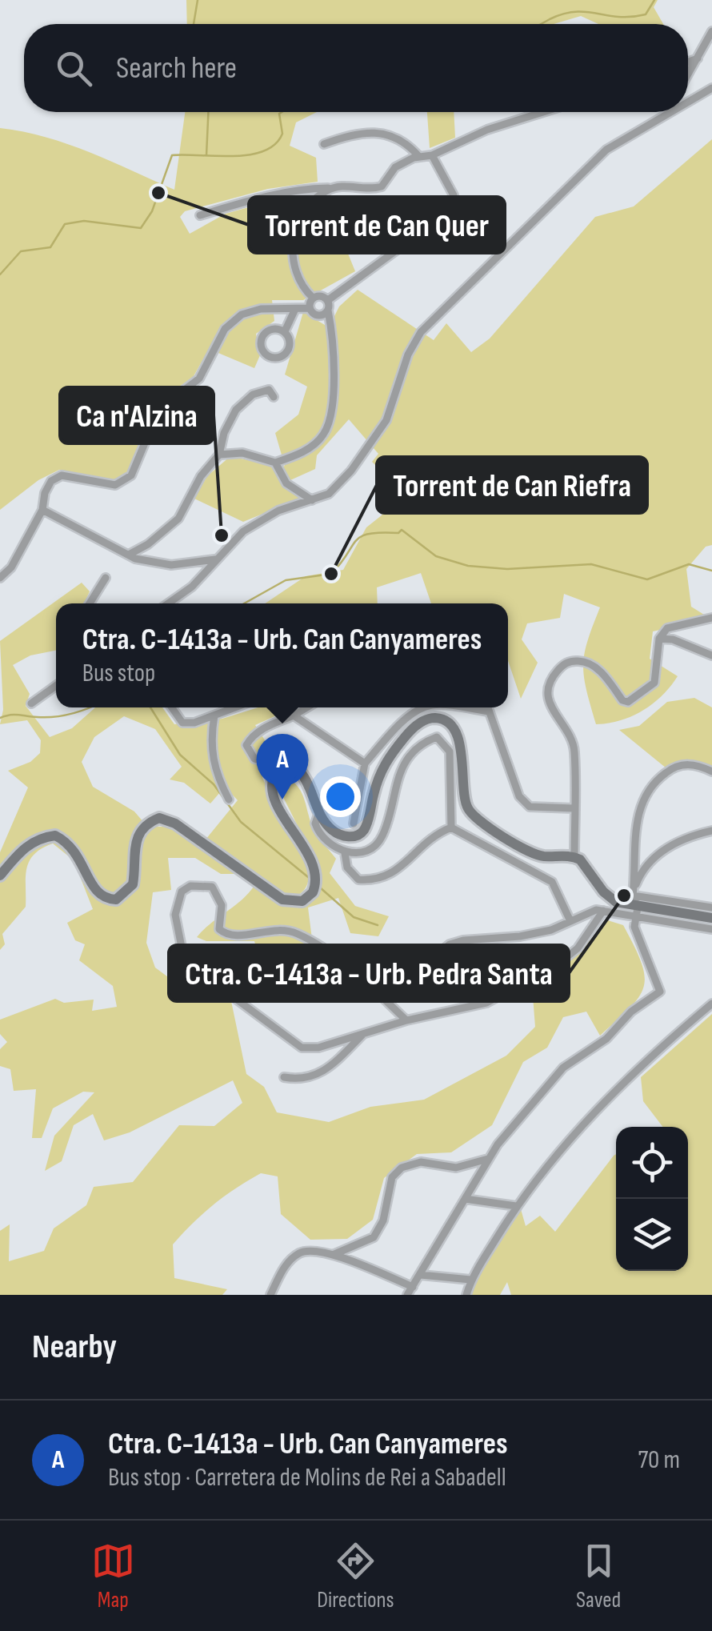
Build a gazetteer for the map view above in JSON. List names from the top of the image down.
{
  "places": [
    "Torrent de Can Quer",
    "Ca n'Alzina",
    "Torrent de Can Riefra",
    "Ctra. C-1413a - Urb. Pedra Santa"
  ],
  "page": {
    "search": "Search here",
    "popup": ["Ctra. C-1413a - Urb. Can Canyameres", "Bus stop"],
    "pins": "A",
    "heading": "Nearby",
    "list": [
      {
        "mark": "A",
        "name": "Ctra. C-1413a - Urb. Can Canyameres",
        "note": "Bus stop · Carretera de Molins de Rei a Sabadell",
        "value": "70 m"
      }
    ],
    "nav": ["Map", "Directions", "Saved"]
  }
}
